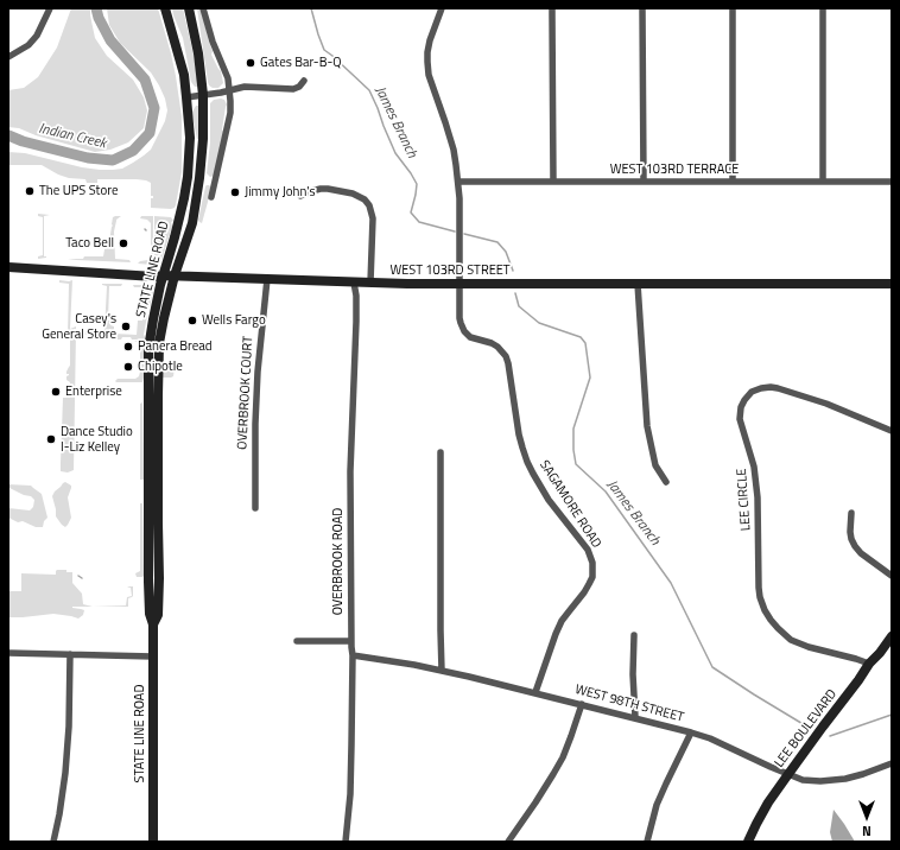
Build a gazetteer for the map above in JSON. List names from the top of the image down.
{
  "streets": {
    "main road": ["STATE LINE ROAD", "WEST 103RD STREET", "LEE BOULEVARD"],
    "street": [
      "WEST 103RD TERRACE",
      "OVERBROOK COURT",
      "LEE CIRCLE",
      "SAGAMORE ROAD",
      "OVERBROOK ROAD",
      "WEST 98TH STREET"
    ]
  },
  "crossings": [
    ["WEST 103RD TERRACE", "SAGAMORE ROAD"],
    ["STATE LINE ROAD", "WEST 103RD STREET"],
    ["WEST 103RD STREET", "OVERBROOK COURT"],
    ["WEST 103RD STREET", "SAGAMORE ROAD"],
    ["WEST 103RD STREET", "OVERBROOK ROAD"],
    ["LEE CIRCLE", "LEE BOULEVARD"],
    ["SAGAMORE ROAD", "WEST 98TH STREET"],
    ["OVERBROOK ROAD", "WEST 98TH STREET"],
    ["WEST 98TH STREET", "LEE BOULEVARD"]
  ],
  "water": ["James Branch", "Indian Creek"],
  "places": [
    "Gates Bar-B-Q",
    "The UPS Store",
    "Jimmy John's",
    "Taco Bell",
    "Wells Fargo",
    "Casey's General Store",
    "Panera Bread",
    "Chipotle",
    "Enterprise",
    "Dance Studio I-Liz Kelley"
  ],
  "north": "bottom"
}
